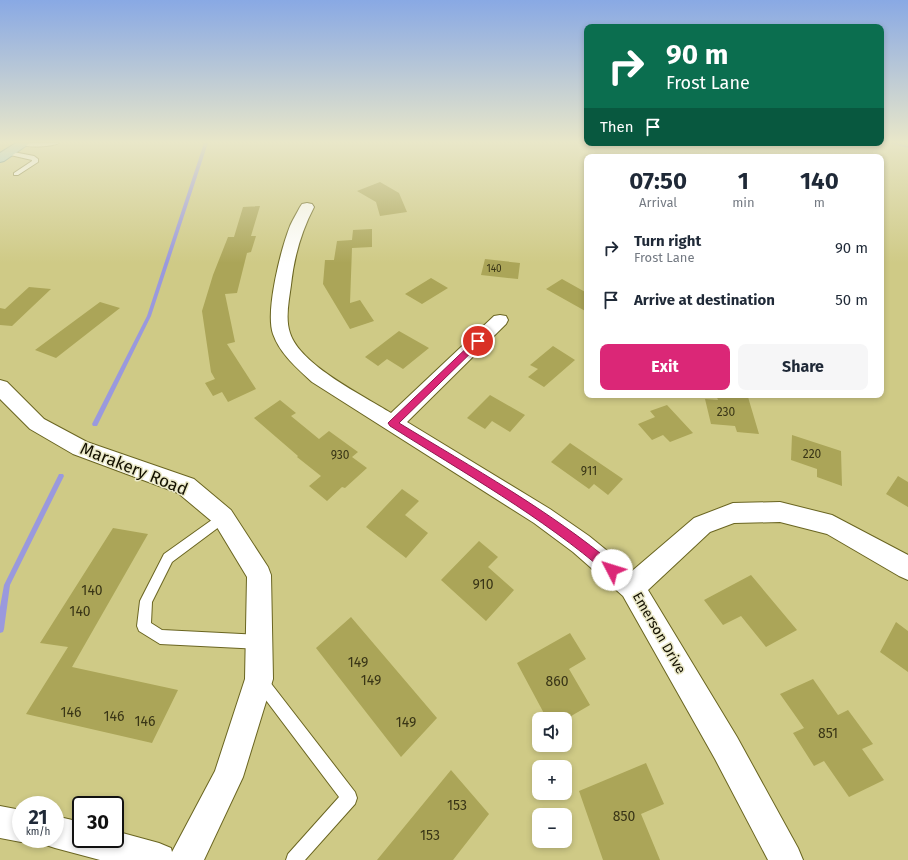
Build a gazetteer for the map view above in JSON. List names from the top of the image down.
{
  "streets": {
    "street": ["Marakery Road", "Emerson Drive"]
  },
  "house_numbers": [
    "140",
    "230",
    "220",
    "930",
    "911",
    "910",
    "140",
    "140",
    "149",
    "149",
    "860",
    "146",
    "146",
    "146",
    "149",
    "851",
    "153",
    "850",
    "153"
  ],
  "page": {
    "turn": ["90 m", "Frost Lane"],
    "then": "Then",
    "eta": [
      "07:50",
      "Arrival",
      "1",
      "min",
      "140",
      "m"
    ],
    "list": [
      {
        "name": "Turn right",
        "note": "Frost Lane",
        "value": "90 m"
      },
      {
        "name": "Arrive at destination",
        "value": "50 m"
      }
    ],
    "buttons": ["Exit", "Share"],
    "map_buttons": ["+", "−"],
    "speed": "21 km/h",
    "limit": "30"
  }
}
